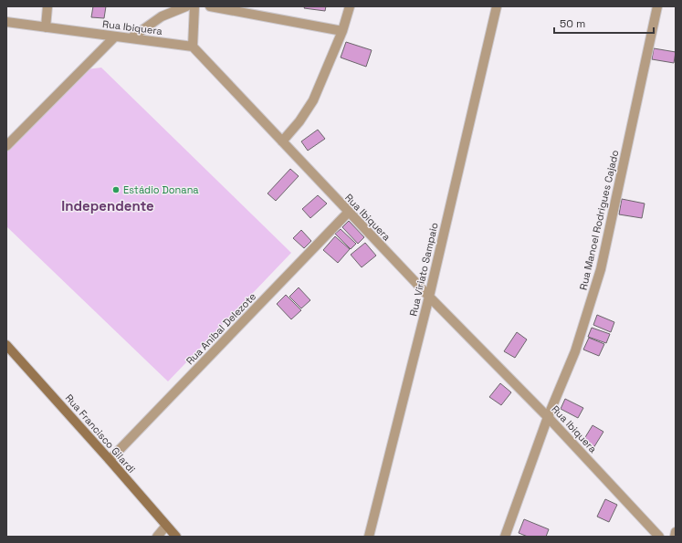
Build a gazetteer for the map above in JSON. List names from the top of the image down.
{
  "streets": {
    "street": [
      "Rua Ibiquera",
      "Rua Manoel Rodrigues Cajado",
      "Rua Viriato Sampaio",
      "Rua Anibal Delezote",
      "Rua Francisco Gilardi"
    ]
  },
  "crossings": [
    ["Rua Ibiquera", "Rua Manoel Rodrigues Cajado"],
    ["Rua Ibiquera", "Rua Viriato Sampaio"],
    ["Rua Ibiquera", "Rua Anibal Delezote"],
    ["Rua Anibal Delezote", "Rua Francisco Gilardi"]
  ],
  "districts": ["Independente"],
  "places": ["Estádio Donana"],
  "scale_bar": "50 m"
}
